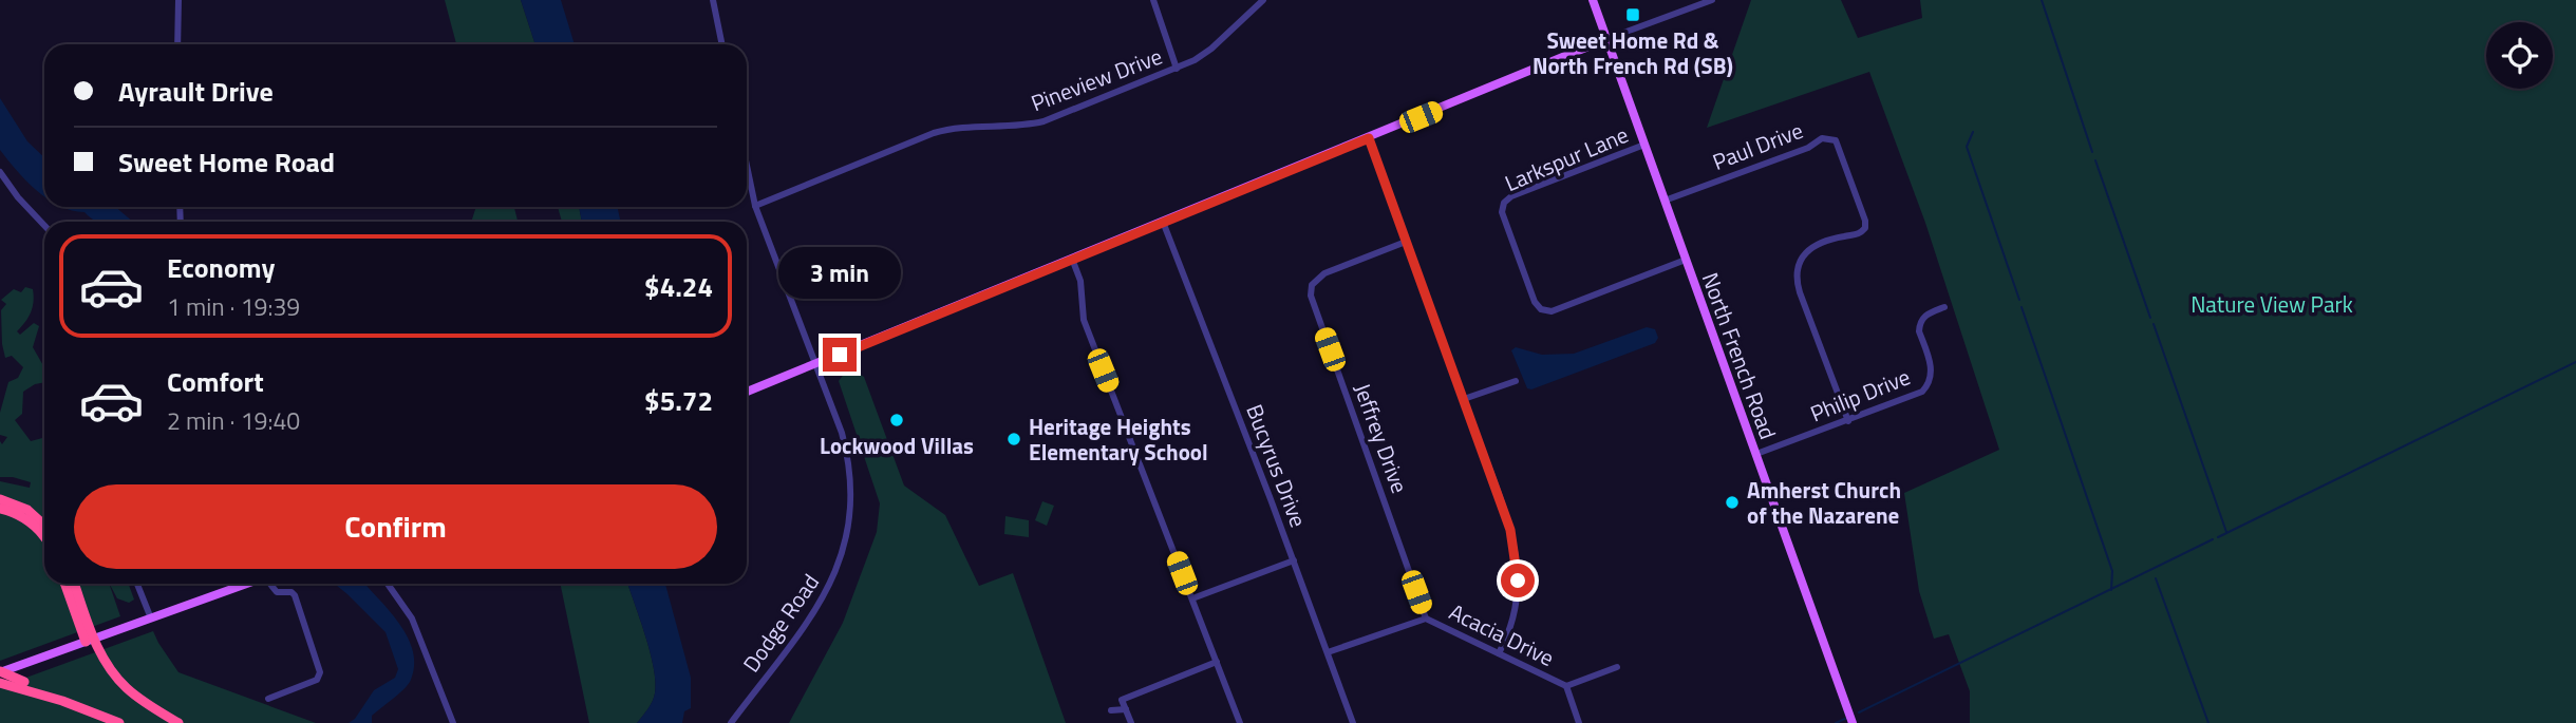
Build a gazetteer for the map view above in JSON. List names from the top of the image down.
{
  "streets": {
    "main road": ["North French Road"],
    "street": [
      "Pineview Drive",
      "Paul Drive",
      "Larkspur Lane",
      "Philip Drive",
      "Jeffrey Drive",
      "Bucyrus Drive",
      "Dodge Road",
      "Acacia Drive"
    ]
  },
  "crossings": [
    ["Pineview Drive", "Dodge Road"],
    ["Paul Drive", "North French Road"],
    ["Paul Drive", "Philip Drive"],
    ["Larkspur Lane", "North French Road"],
    ["North French Road", "Philip Drive"],
    ["Jeffrey Drive", "Acacia Drive"],
    ["Bucyrus Drive", "Acacia Drive"]
  ],
  "parks": ["Nature View Park"],
  "places": {
    "transit": ["Sweet Home Rd & North French Rd (SB)"],
    "other": ["Lockwood Villas", "Heritage Heights Elementary School", "Amherst Church of the Nazarene"]
  },
  "page": {
    "banner": ["Ayrault Drive", "Sweet Home Road"],
    "list": [
      {
        "name": "Economy",
        "note": "1 min · 19:39",
        "value": "$4.24"
      },
      {
        "name": "Comfort",
        "note": "2 min · 19:40",
        "value": "$5.72"
      }
    ],
    "bubble": "3 min",
    "buttons": "Confirm"
  }
}
